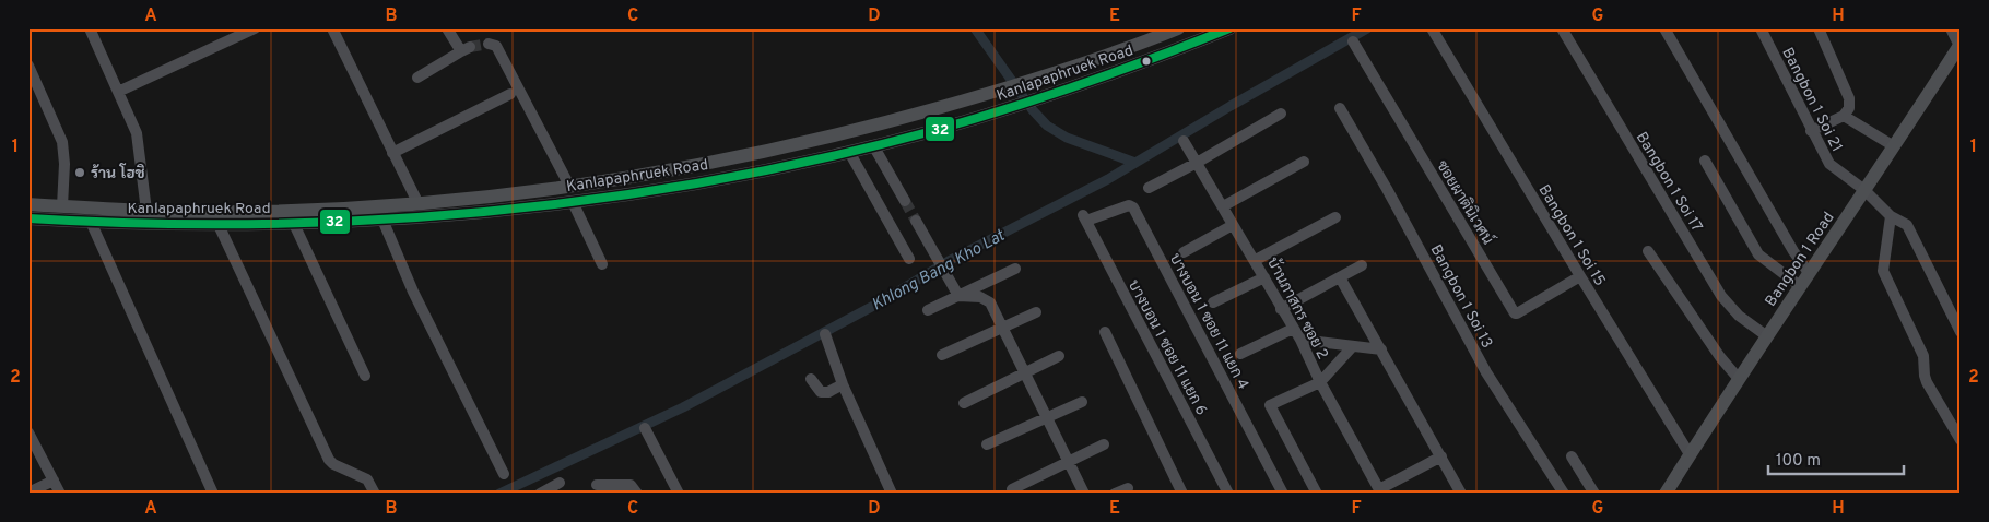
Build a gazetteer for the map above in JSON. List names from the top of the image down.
{
  "streets": {
    "main road": ["Kanlapaphruek Road", "Bangbon 1 Road"],
    "street": [
      "Bangbon 1 Soi 21",
      "Bangbon 1 Soi 17",
      "ซอยผาตินิเวศน์",
      "Bangbon 1 Soi 15",
      "Bangbon 1 Soi 13",
      "บ้านภาสกร ซอย 2",
      "บางบอน 1 ซอย 11 แยก 4",
      "บางบอน 1 ซอย 11 แยก 6"
    ]
  },
  "crossings": [
    ["Bangbon 1 Soi 21", "Bangbon 1 Road"],
    ["Bangbon 1 Soi 17", "Bangbon 1 Road"],
    ["ซอยผาตินิเวศน์", "Bangbon 1 Soi 15"],
    ["Bangbon 1 Soi 15", "Bangbon 1 Road"],
    ["บางบอน 1 ซอย 11 แยก 4", "บางบอน 1 ซอย 11 แยก 6"]
  ],
  "water": ["Khlong Bang Kho Lat"],
  "places": ["ร้าน โฮชิ"],
  "lines": ["transit line 32"],
  "scale_bar": "100 m",
  "grid": {
    "columns": [
      "A",
      "B",
      "C",
      "D",
      "E",
      "F",
      "G",
      "H"
    ],
    "rows": ["1", "2"]
  }
}
